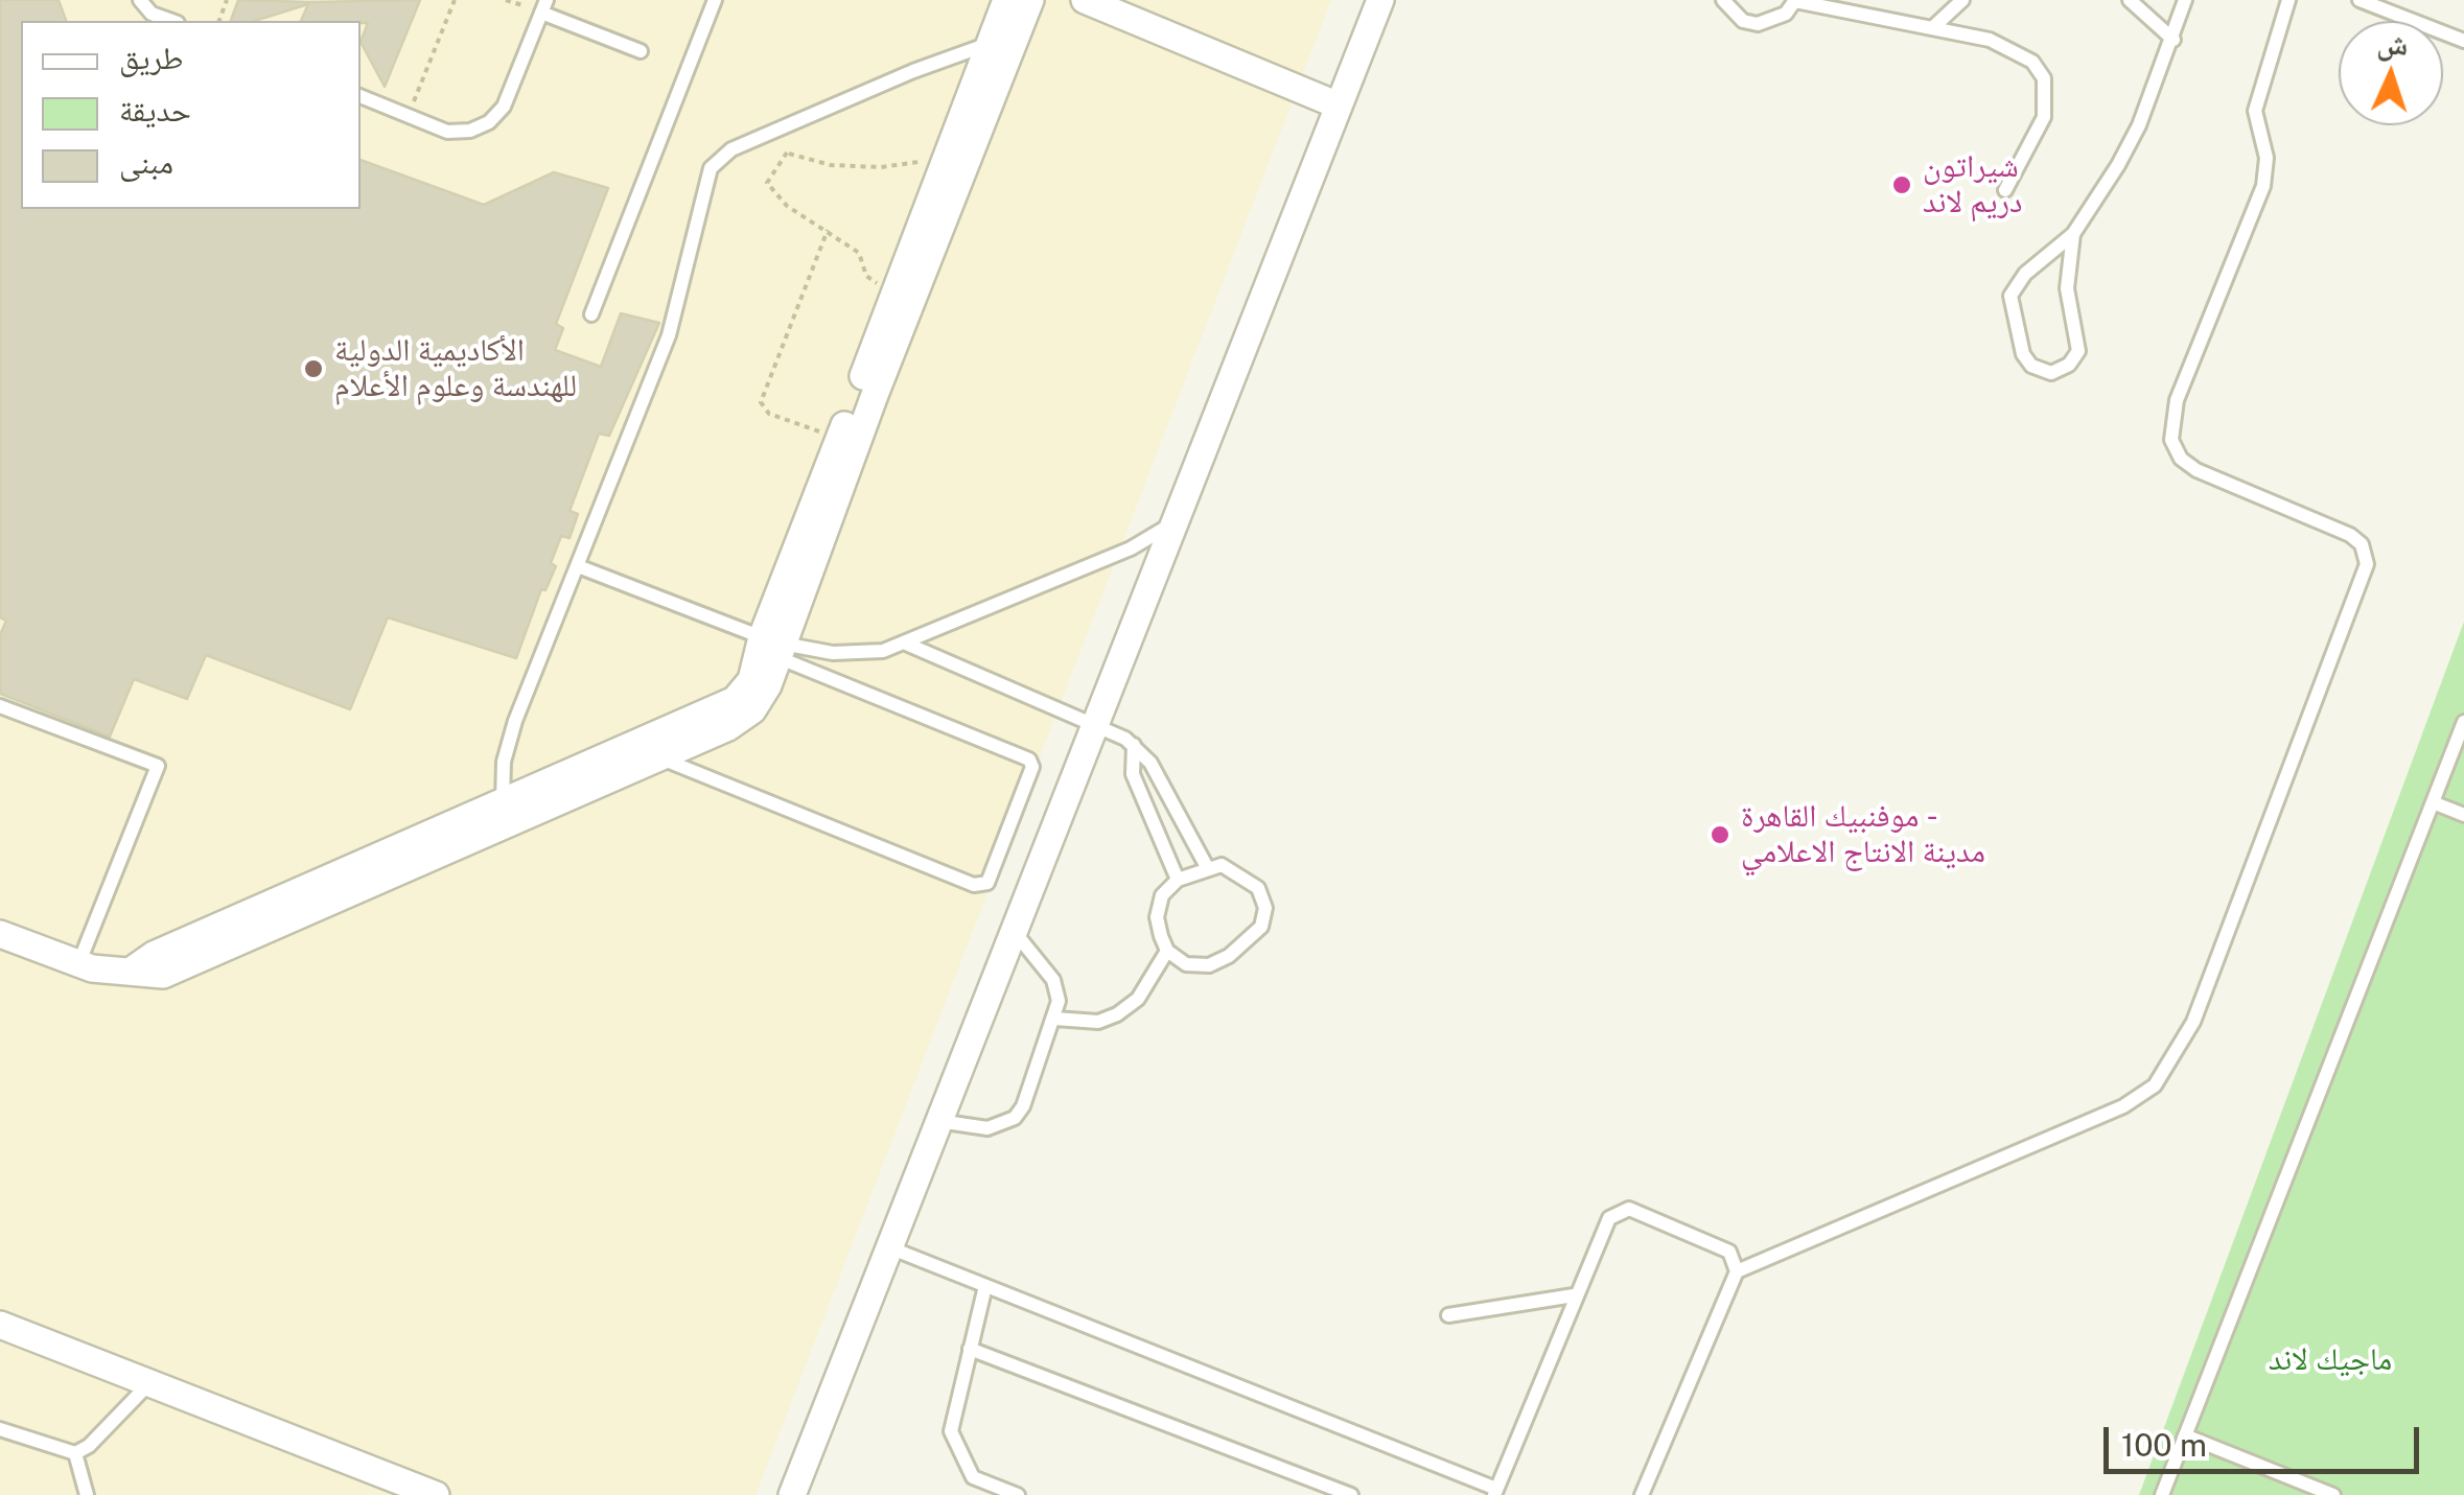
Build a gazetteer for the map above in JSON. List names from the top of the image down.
{
  "parks": ["ماجيك لاند"],
  "places": ["شيراتون دريم لاند", "الأكاديمية الدولية للهندسة وعلوم الأعلام", "موفنبيك القاهرة - مدينة الانتاج الاعلامي"],
  "legend": ["طريق", "حديقة", "مبنى"],
  "scale_bar": "100 m",
  "north": "top"
}
